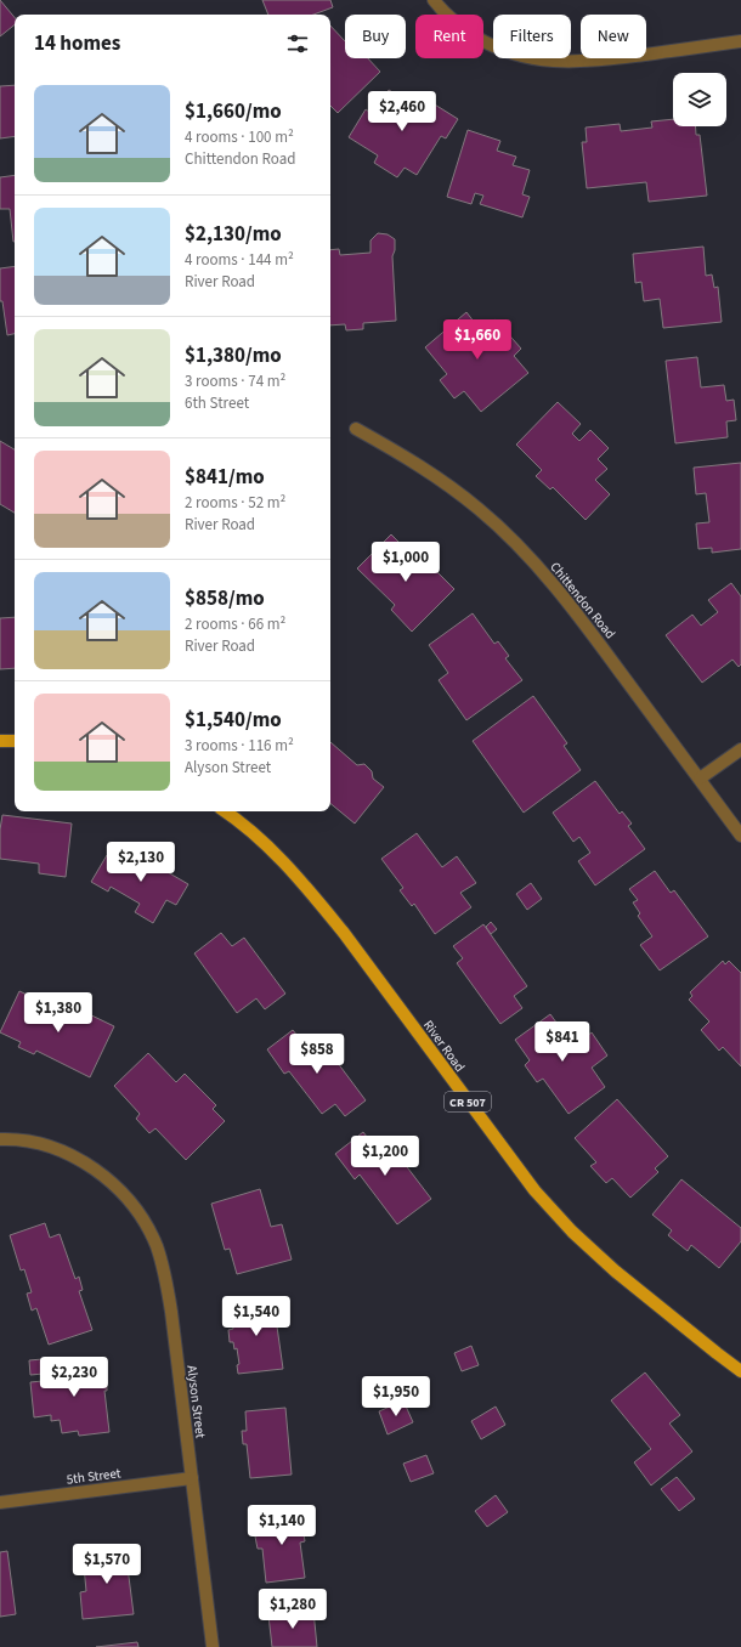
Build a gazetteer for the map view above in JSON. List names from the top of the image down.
{
  "streets": {
    "main road": ["River Road", "CR 507"],
    "street": ["Chittendon Road", "Alyson Street", "5th Street"]
  },
  "crossings": [
    ["Alyson Street", "5th Street"]
  ],
  "page": {
    "chip": [
      "Buy",
      "Rent",
      "Filters",
      "New"
    ],
    "heading": "14 homes",
    "list": [
      {
        "name": "$1,660/mo",
        "note": "4 rooms · 100 m² · Chittendon Road"
      },
      {
        "name": "$2,130/mo",
        "note": "4 rooms · 144 m² · River Road"
      },
      {
        "name": "$1,380/mo",
        "note": "3 rooms · 74 m² · 6th Street"
      },
      {
        "name": "$841/mo",
        "note": "2 rooms · 52 m² · River Road"
      },
      {
        "name": "$858/mo",
        "note": "2 rooms · 66 m² · River Road"
      },
      {
        "name": "$1,540/mo",
        "note": "3 rooms · 116 m² · Alyson Street"
      }
    ],
    "price": [
      "$2,460",
      "$1,660",
      "$1,000",
      "$2,130",
      "$1,380",
      "$841",
      "$858",
      "$1,200",
      "$1,540",
      "$2,230",
      "$1,950",
      "$1,140",
      "$1,570",
      "$1,280"
    ]
  }
}
